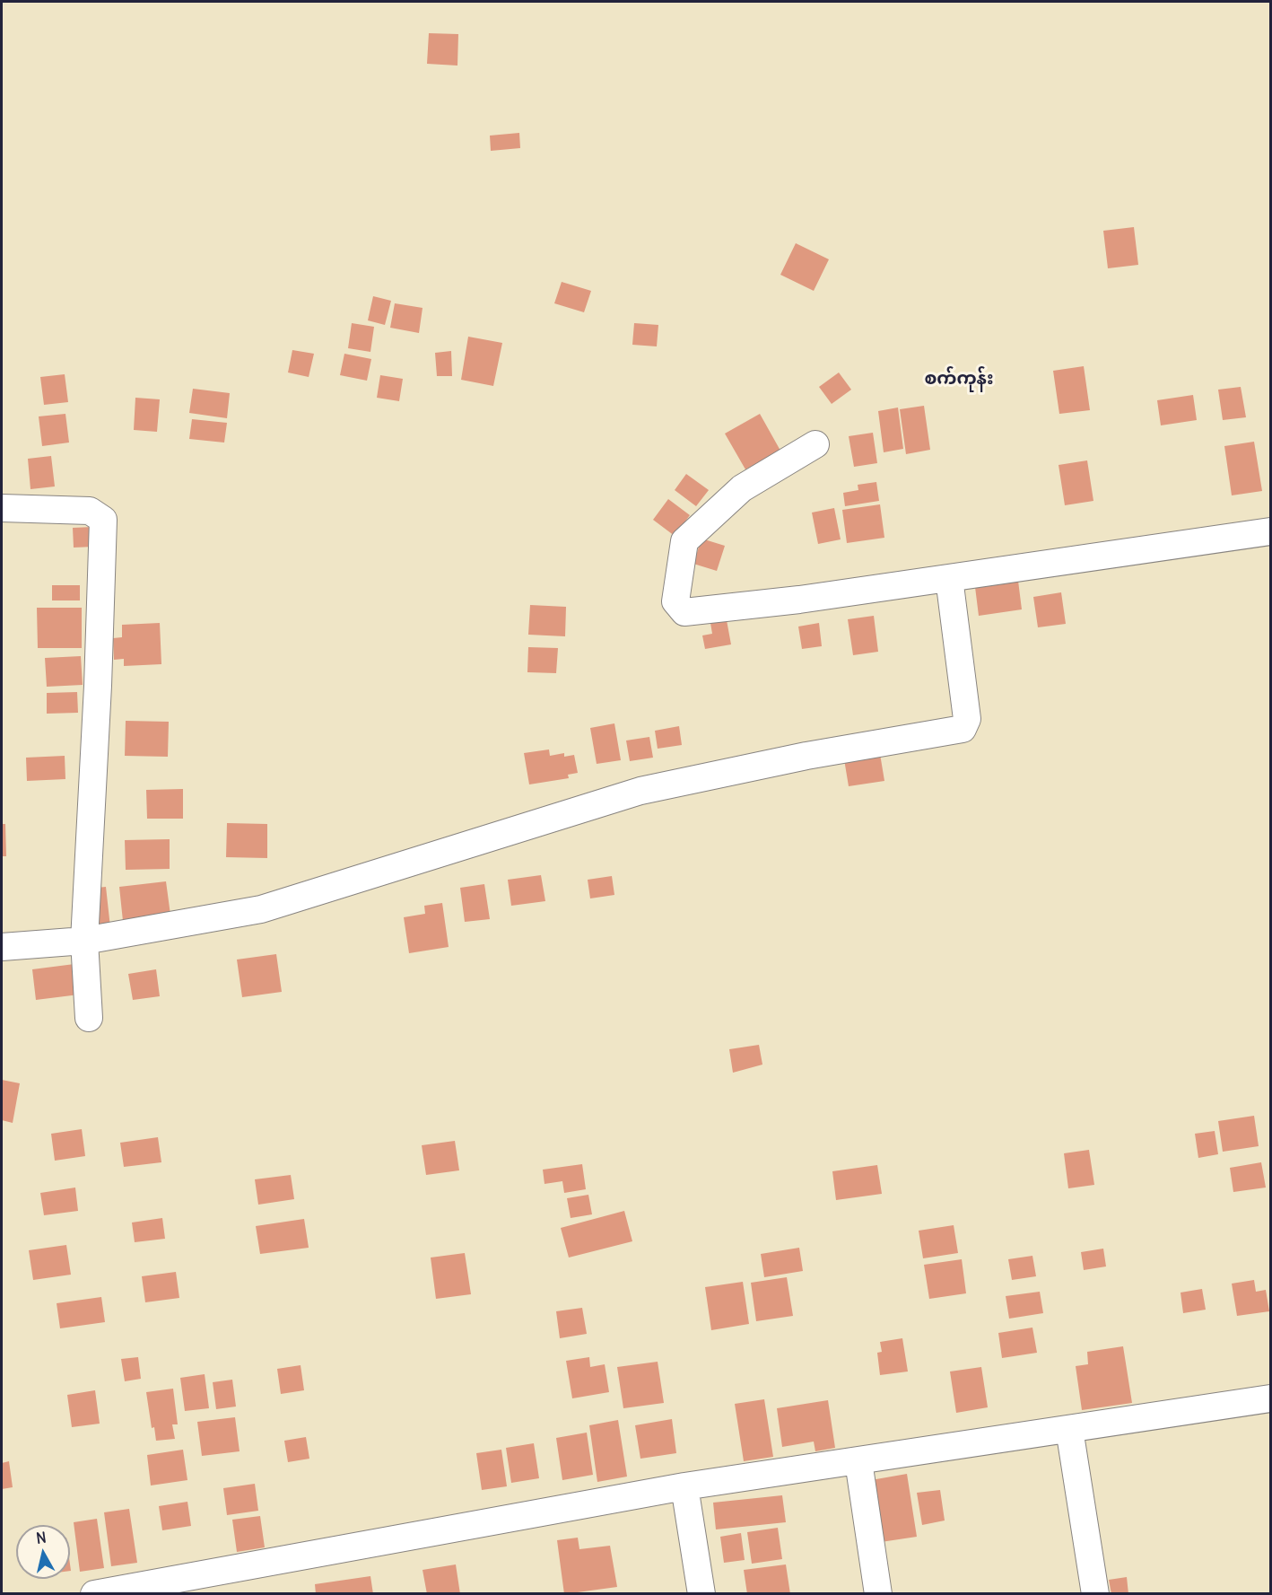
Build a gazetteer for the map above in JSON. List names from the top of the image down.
{
  "districts": ["စက်ကုန်း"],
  "north": "top"
}
